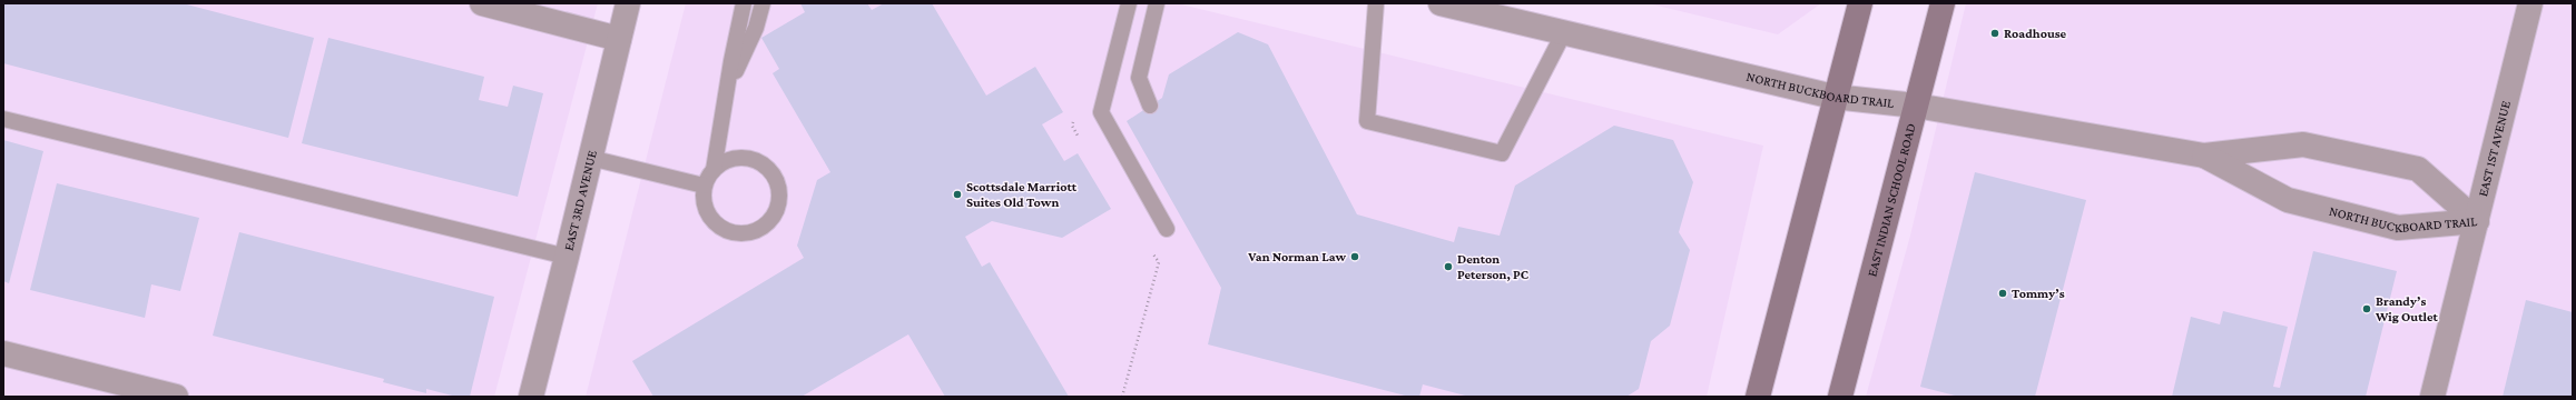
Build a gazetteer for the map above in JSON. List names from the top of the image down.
{
  "streets": {
    "main road": ["EAST INDIAN SCHOOL ROAD"],
    "street": ["NORTH BUCKBOARD TRAIL", "EAST 1ST AVENUE", "EAST 3RD AVENUE"]
  },
  "crossings": [
    ["NORTH BUCKBOARD TRAIL", "EAST 1ST AVENUE"],
    ["NORTH BUCKBOARD TRAIL", "EAST INDIAN SCHOOL ROAD"]
  ],
  "places": [
    "Roadhouse",
    "Scottsdale Marriott Suites Old Town",
    "Van Norman Law",
    "Denton Peterson, PC",
    "Tommy’s",
    "Brandy’s Wig Outlet"
  ]
}
